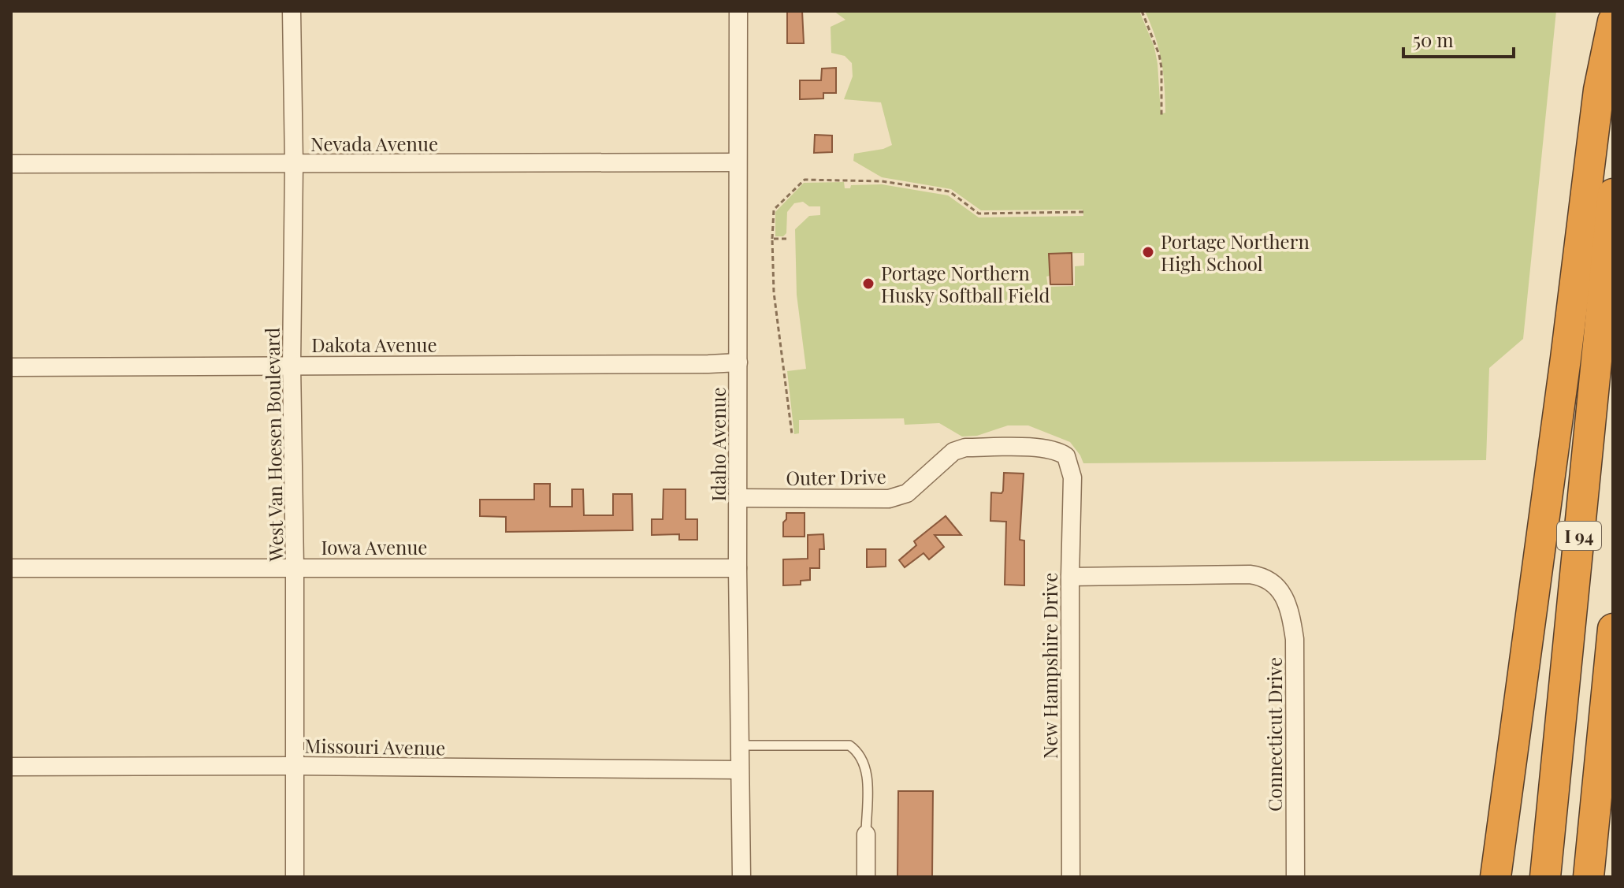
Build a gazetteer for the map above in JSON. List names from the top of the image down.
{
  "streets": {
    "highway": ["I 94"],
    "street": [
      "Nevada Avenue",
      "Dakota Avenue",
      "West Van Hoesen Boulevard",
      "Idaho Avenue",
      "Outer Drive",
      "Iowa Avenue",
      "New Hampshire Drive",
      "Connecticut Drive",
      "Missouri Avenue"
    ]
  },
  "crossings": [
    ["Nevada Avenue", "West Van Hoesen Boulevard"],
    ["Nevada Avenue", "Idaho Avenue"],
    ["Dakota Avenue", "West Van Hoesen Boulevard"],
    ["Dakota Avenue", "Idaho Avenue"],
    ["West Van Hoesen Boulevard", "Iowa Avenue"],
    ["West Van Hoesen Boulevard", "Missouri Avenue"],
    ["Idaho Avenue", "Outer Drive"],
    ["Idaho Avenue", "Iowa Avenue"],
    ["Idaho Avenue", "Missouri Avenue"],
    ["Outer Drive", "New Hampshire Drive"],
    ["New Hampshire Drive", "Connecticut Drive"]
  ],
  "places": ["Portage Northern High School", "Portage Northern Husky Softball Field"],
  "scale_bar": "50 m"
}
